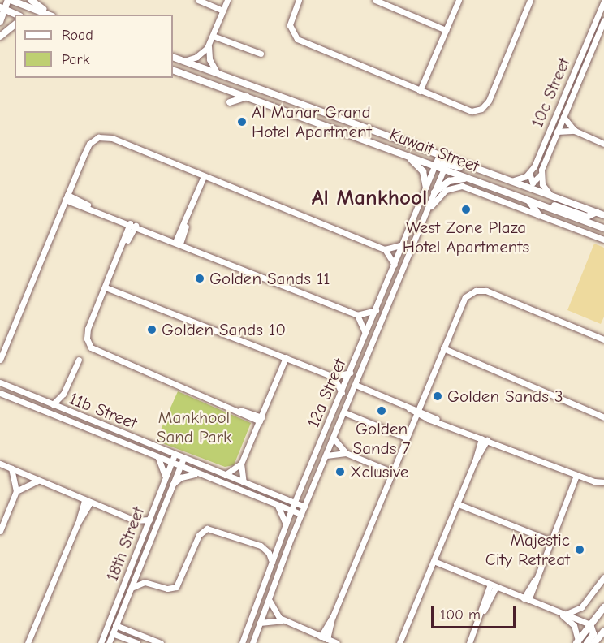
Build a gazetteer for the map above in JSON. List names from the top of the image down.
{
  "streets": {
    "main road": ["Kuwait Street"],
    "street": [
      "10c Street",
      "12a Street",
      "11b Street",
      "18th Street"
    ]
  },
  "crossings": [
    ["Kuwait Street", "12a Street"],
    ["12a Street", "11b Street"],
    ["11b Street", "18th Street"]
  ],
  "districts": ["Al Mankhool"],
  "parks": ["Mankhool Sand Park"],
  "places": [
    "Al Manar Grand Hotel Apartment",
    "West Zone Plaza Hotel Apartments",
    "Golden Sands 11",
    "Golden Sands 10",
    "Golden Sands 3",
    "Golden Sands 7",
    "Xclusive",
    "Majestic City Retreat"
  ],
  "legend": ["Road", "Park"],
  "scale_bar": "100 m"
}
